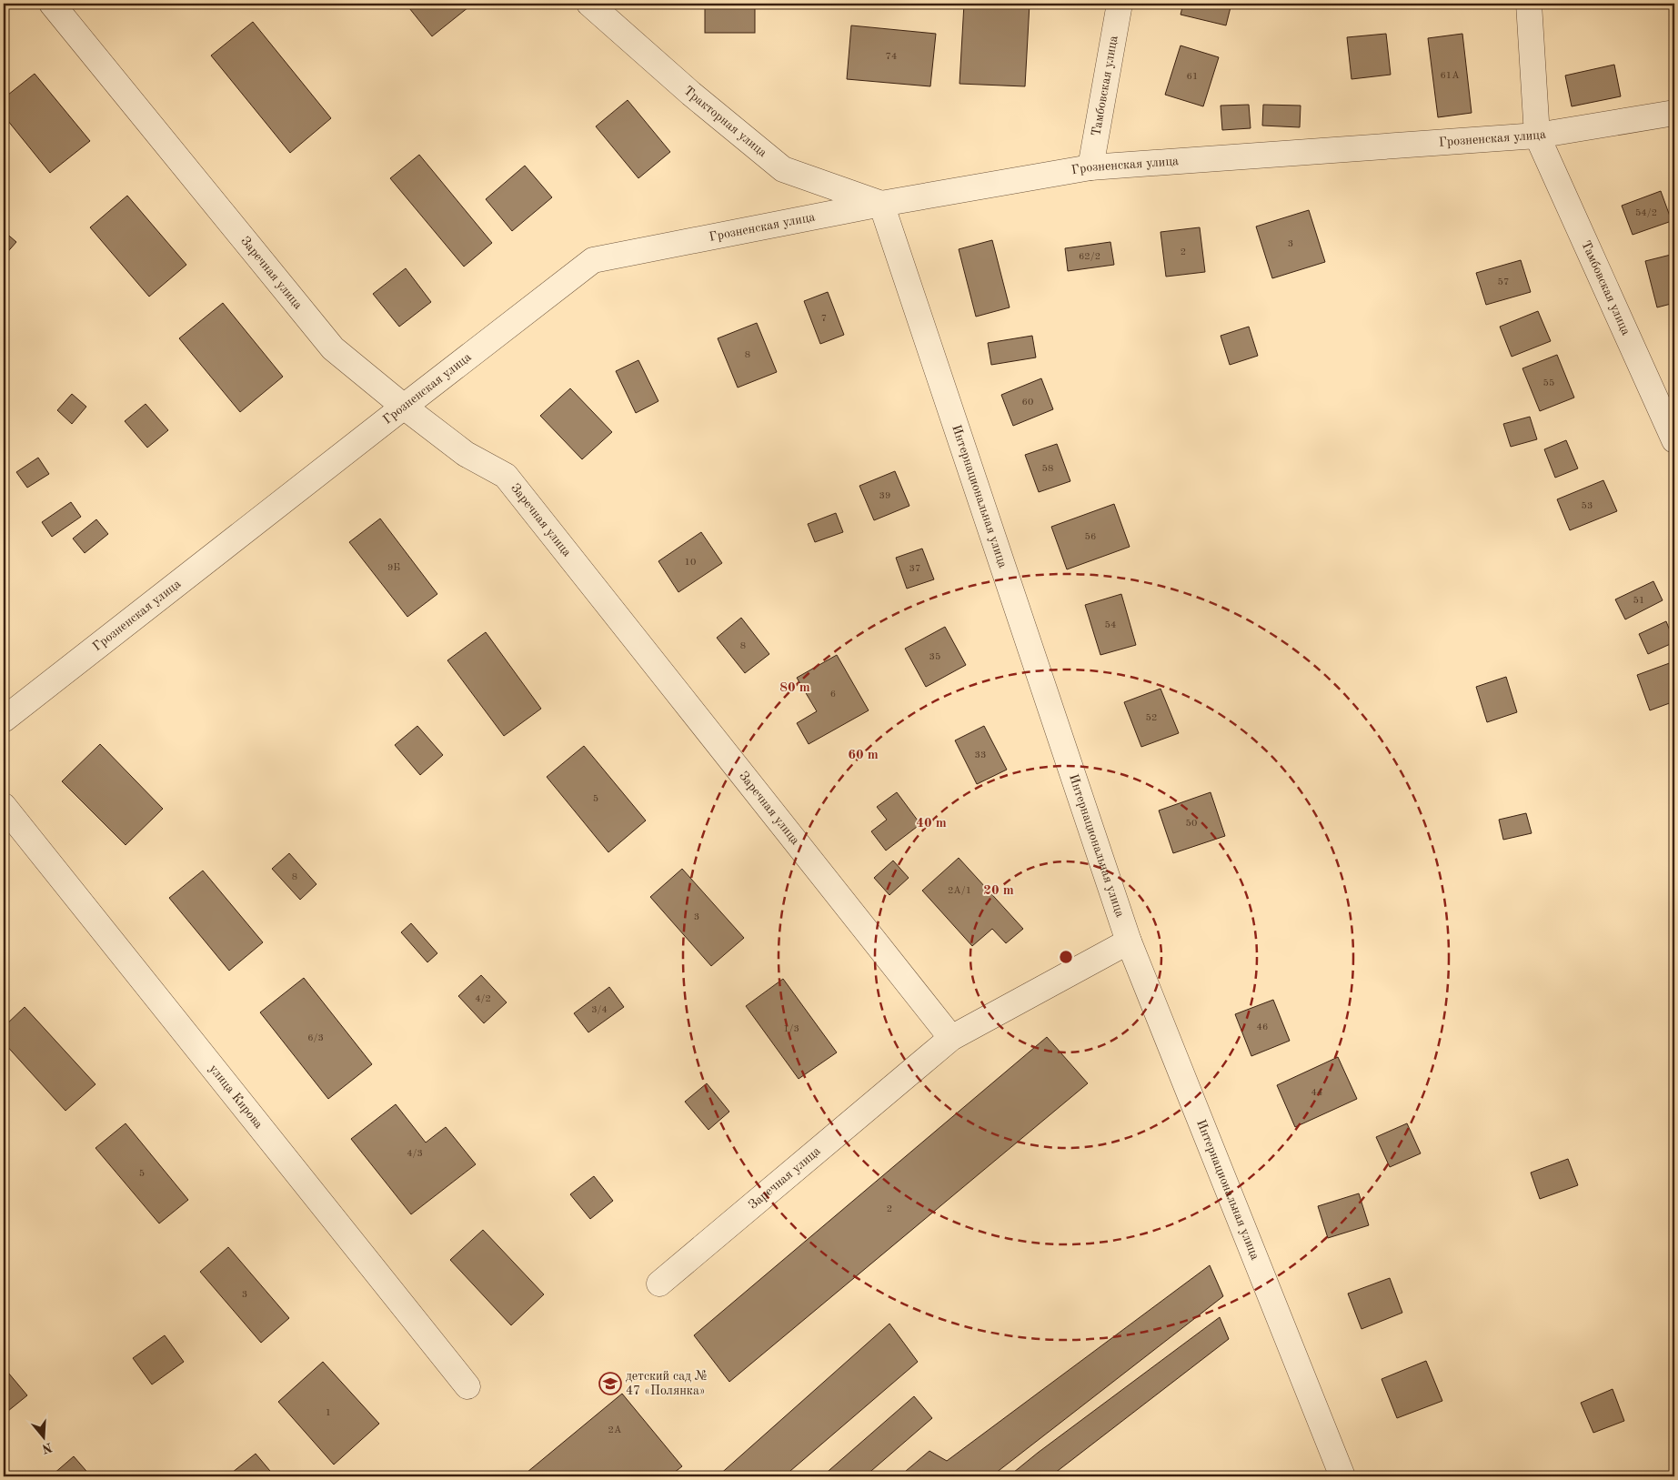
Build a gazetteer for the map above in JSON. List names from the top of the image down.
{
  "streets": {
    "street": [
      "Тамбовская улица",
      "Тракторная улица",
      "Грозненская улица",
      "Заречная улица",
      "Интернациональная улица",
      "улица Кирова"
    ]
  },
  "crossings": [
    ["Тамбовская улица", "Грозненская улица"],
    ["Тракторная улица", "Грозненская улица"],
    ["Тракторная улица", "Интернациональная улица"],
    ["Грозненская улица", "Заречная улица"],
    ["Грозненская улица", "Интернациональная улица"],
    ["Заречная улица", "Интернациональная улица"]
  ],
  "places": {
    "school or university": ["детский сад № 47 «Полянка»"]
  },
  "house_numbers": [
    "74",
    "61А",
    "61",
    "54/2",
    "3",
    "2",
    "62/2",
    "57",
    "7",
    "8",
    "55",
    "60",
    "58",
    "39",
    "53",
    "56",
    "10",
    "9Б",
    "37",
    "51",
    "54",
    "8",
    "35",
    "6",
    "52",
    "33",
    "5",
    "50",
    "8",
    "2А/1",
    "3",
    "4/2",
    "3/4",
    "46",
    "1/3",
    "6/3",
    "44",
    "4/3",
    "5",
    "2",
    "3",
    "1",
    "2А"
  ],
  "north": "bottom",
  "rings": [
    "80 m",
    "60 m",
    "40 m",
    "20 m"
  ]
}
